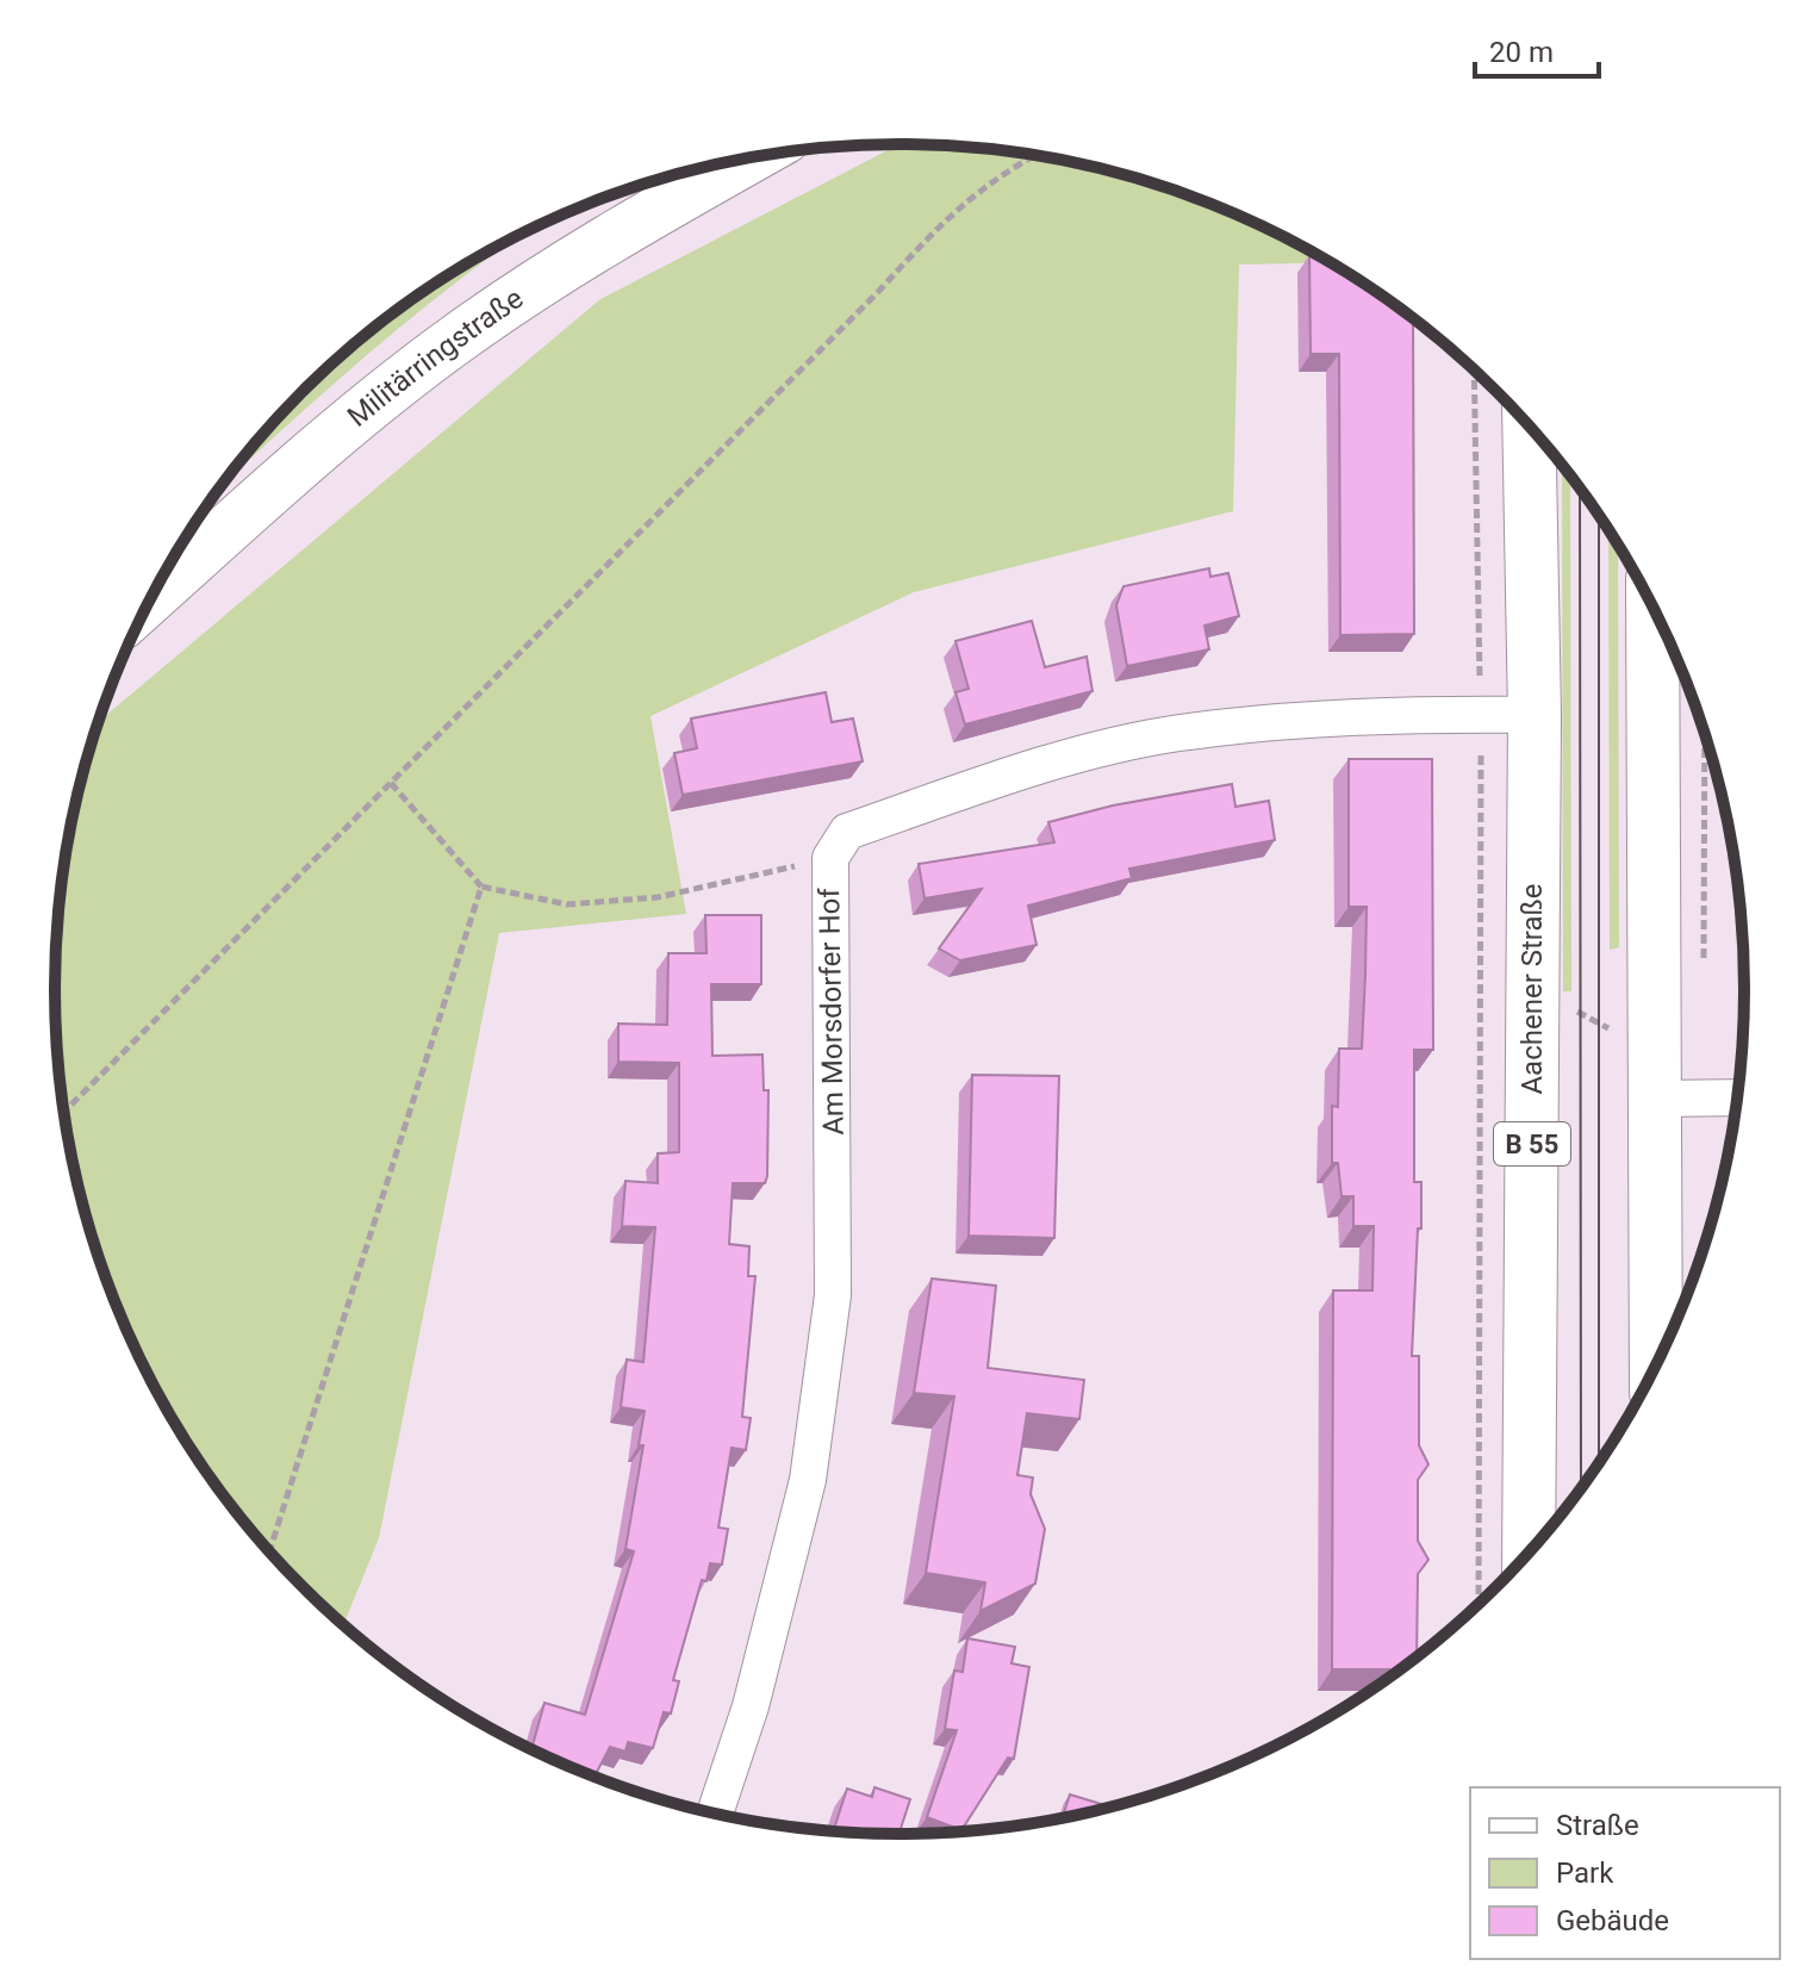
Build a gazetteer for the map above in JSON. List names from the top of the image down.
{
  "streets": {
    "main road": ["Militärringstraße", "Aachener Straße", "B 55"],
    "street": ["Am Morsdorfer Hof"]
  },
  "crossings": [
    ["Aachener Straße", "Am Morsdorfer Hof"]
  ],
  "legend": ["Straße", "Park", "Gebäude"],
  "scale_bar": "20 m"
}
